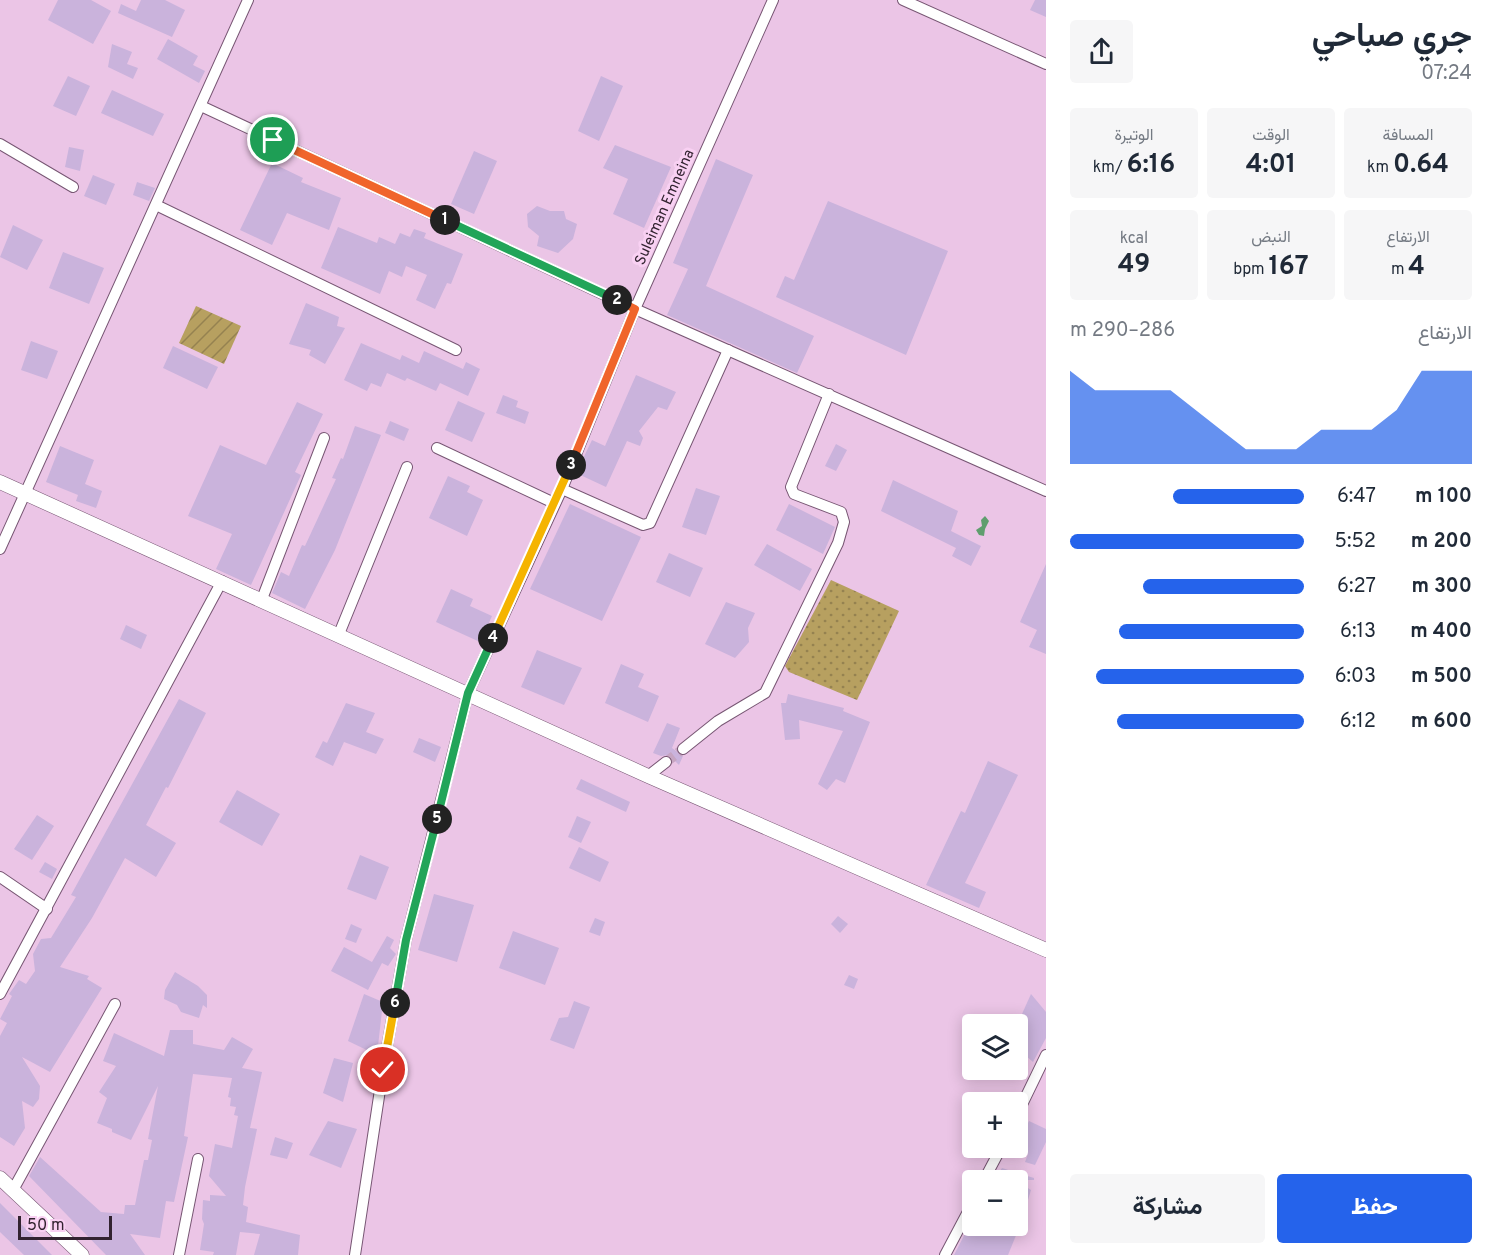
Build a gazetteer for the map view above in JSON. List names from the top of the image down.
{
  "streets": {
    "street": ["Suleiman Emneina"]
  },
  "scale_bar": "50 m",
  "page": {
    "heading": ["جري صباحي", "07:24"],
    "stats": [
      ["المسافة", "0.64 km"],
      ["الوقت", "4:01"],
      ["الوتيرة", "6:16 /km"],
      ["الارتفاع", "4 m"],
      ["النبض", "167 bpm"],
      ["kcal", "49"]
    ],
    "pins": [
      "1",
      "2",
      "3",
      "4",
      "5",
      "6"
    ],
    "chart": ["الارتفاع", "286–290 m"],
    "list": [
      {
        "name": "100 m",
        "note": "6:47"
      },
      {
        "name": "200 m",
        "note": "5:52"
      },
      {
        "name": "300 m",
        "note": "6:27"
      },
      {
        "name": "400 m",
        "note": "6:13"
      },
      {
        "name": "500 m",
        "note": "6:03"
      },
      {
        "name": "600 m",
        "note": "6:12"
      }
    ],
    "map_buttons": ["+", "−"],
    "buttons": ["حفظ", "مشاركة"],
    "scale": "50 m"
  }
}
